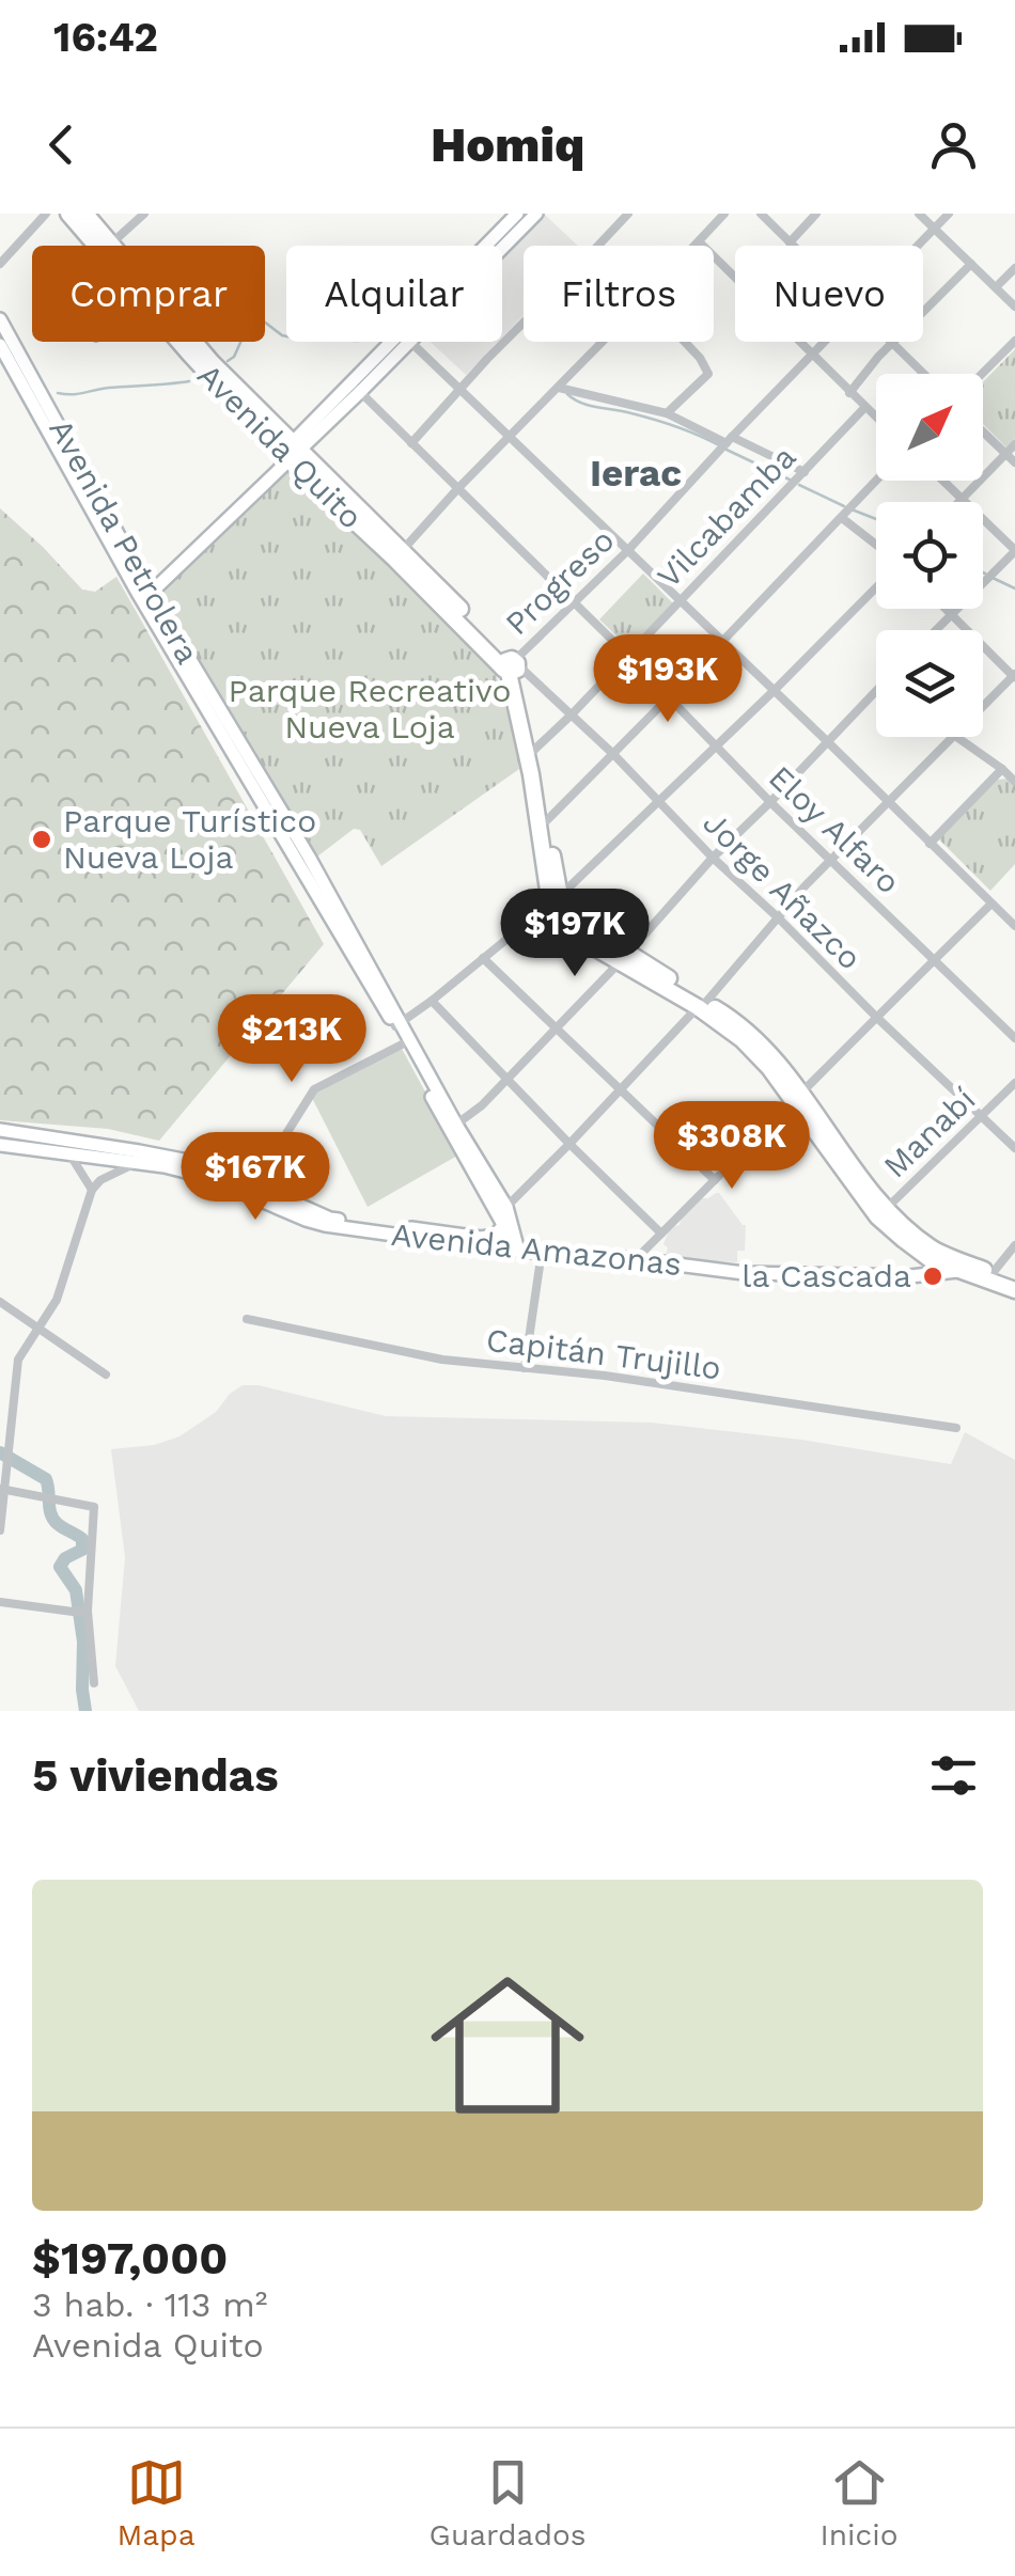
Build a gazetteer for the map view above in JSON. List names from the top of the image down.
{
  "streets": {
    "highway": ["Avenida Quito"],
    "main road": ["Avenida Petrolera", "Avenida Amazonas"],
    "street": [
      "Vilcabamba",
      "Progreso",
      "Eloy Alfaro",
      "Jorge Añazco",
      "Manabí",
      "Capitán Trujillo"
    ]
  },
  "crossings": [
    ["Avenida Quito", "Progreso"],
    ["Avenida Quito", "Jorge Añazco"],
    ["Vilcabamba", "Eloy Alfaro"],
    ["Vilcabamba", "Jorge Añazco"],
    ["Avenida Petrolera", "Avenida Amazonas"],
    ["Progreso", "Eloy Alfaro"],
    ["Progreso", "Jorge Añazco"],
    ["Jorge Añazco", "Manabí"]
  ],
  "districts": ["Ierac"],
  "parks": ["Parque Recreativo Nueva Loja"],
  "places": ["Parque Turístico Nueva Loja", "la Cascada"],
  "north": "top right",
  "page": {
    "status": "16:42",
    "header": "Homiq",
    "chip": [
      "Comprar",
      "Alquilar",
      "Filtros",
      "Nuevo"
    ],
    "price": [
      "$193K",
      "$197K",
      "$213K",
      "$308K",
      "$167K"
    ],
    "heading": "5 viviendas",
    "list": [
      {
        "name": "$197,000",
        "note": "3 hab. · 113 m² · Avenida Quito"
      }
    ],
    "tabs": ["Mapa", "Guardados", "Inicio"]
  }
}
